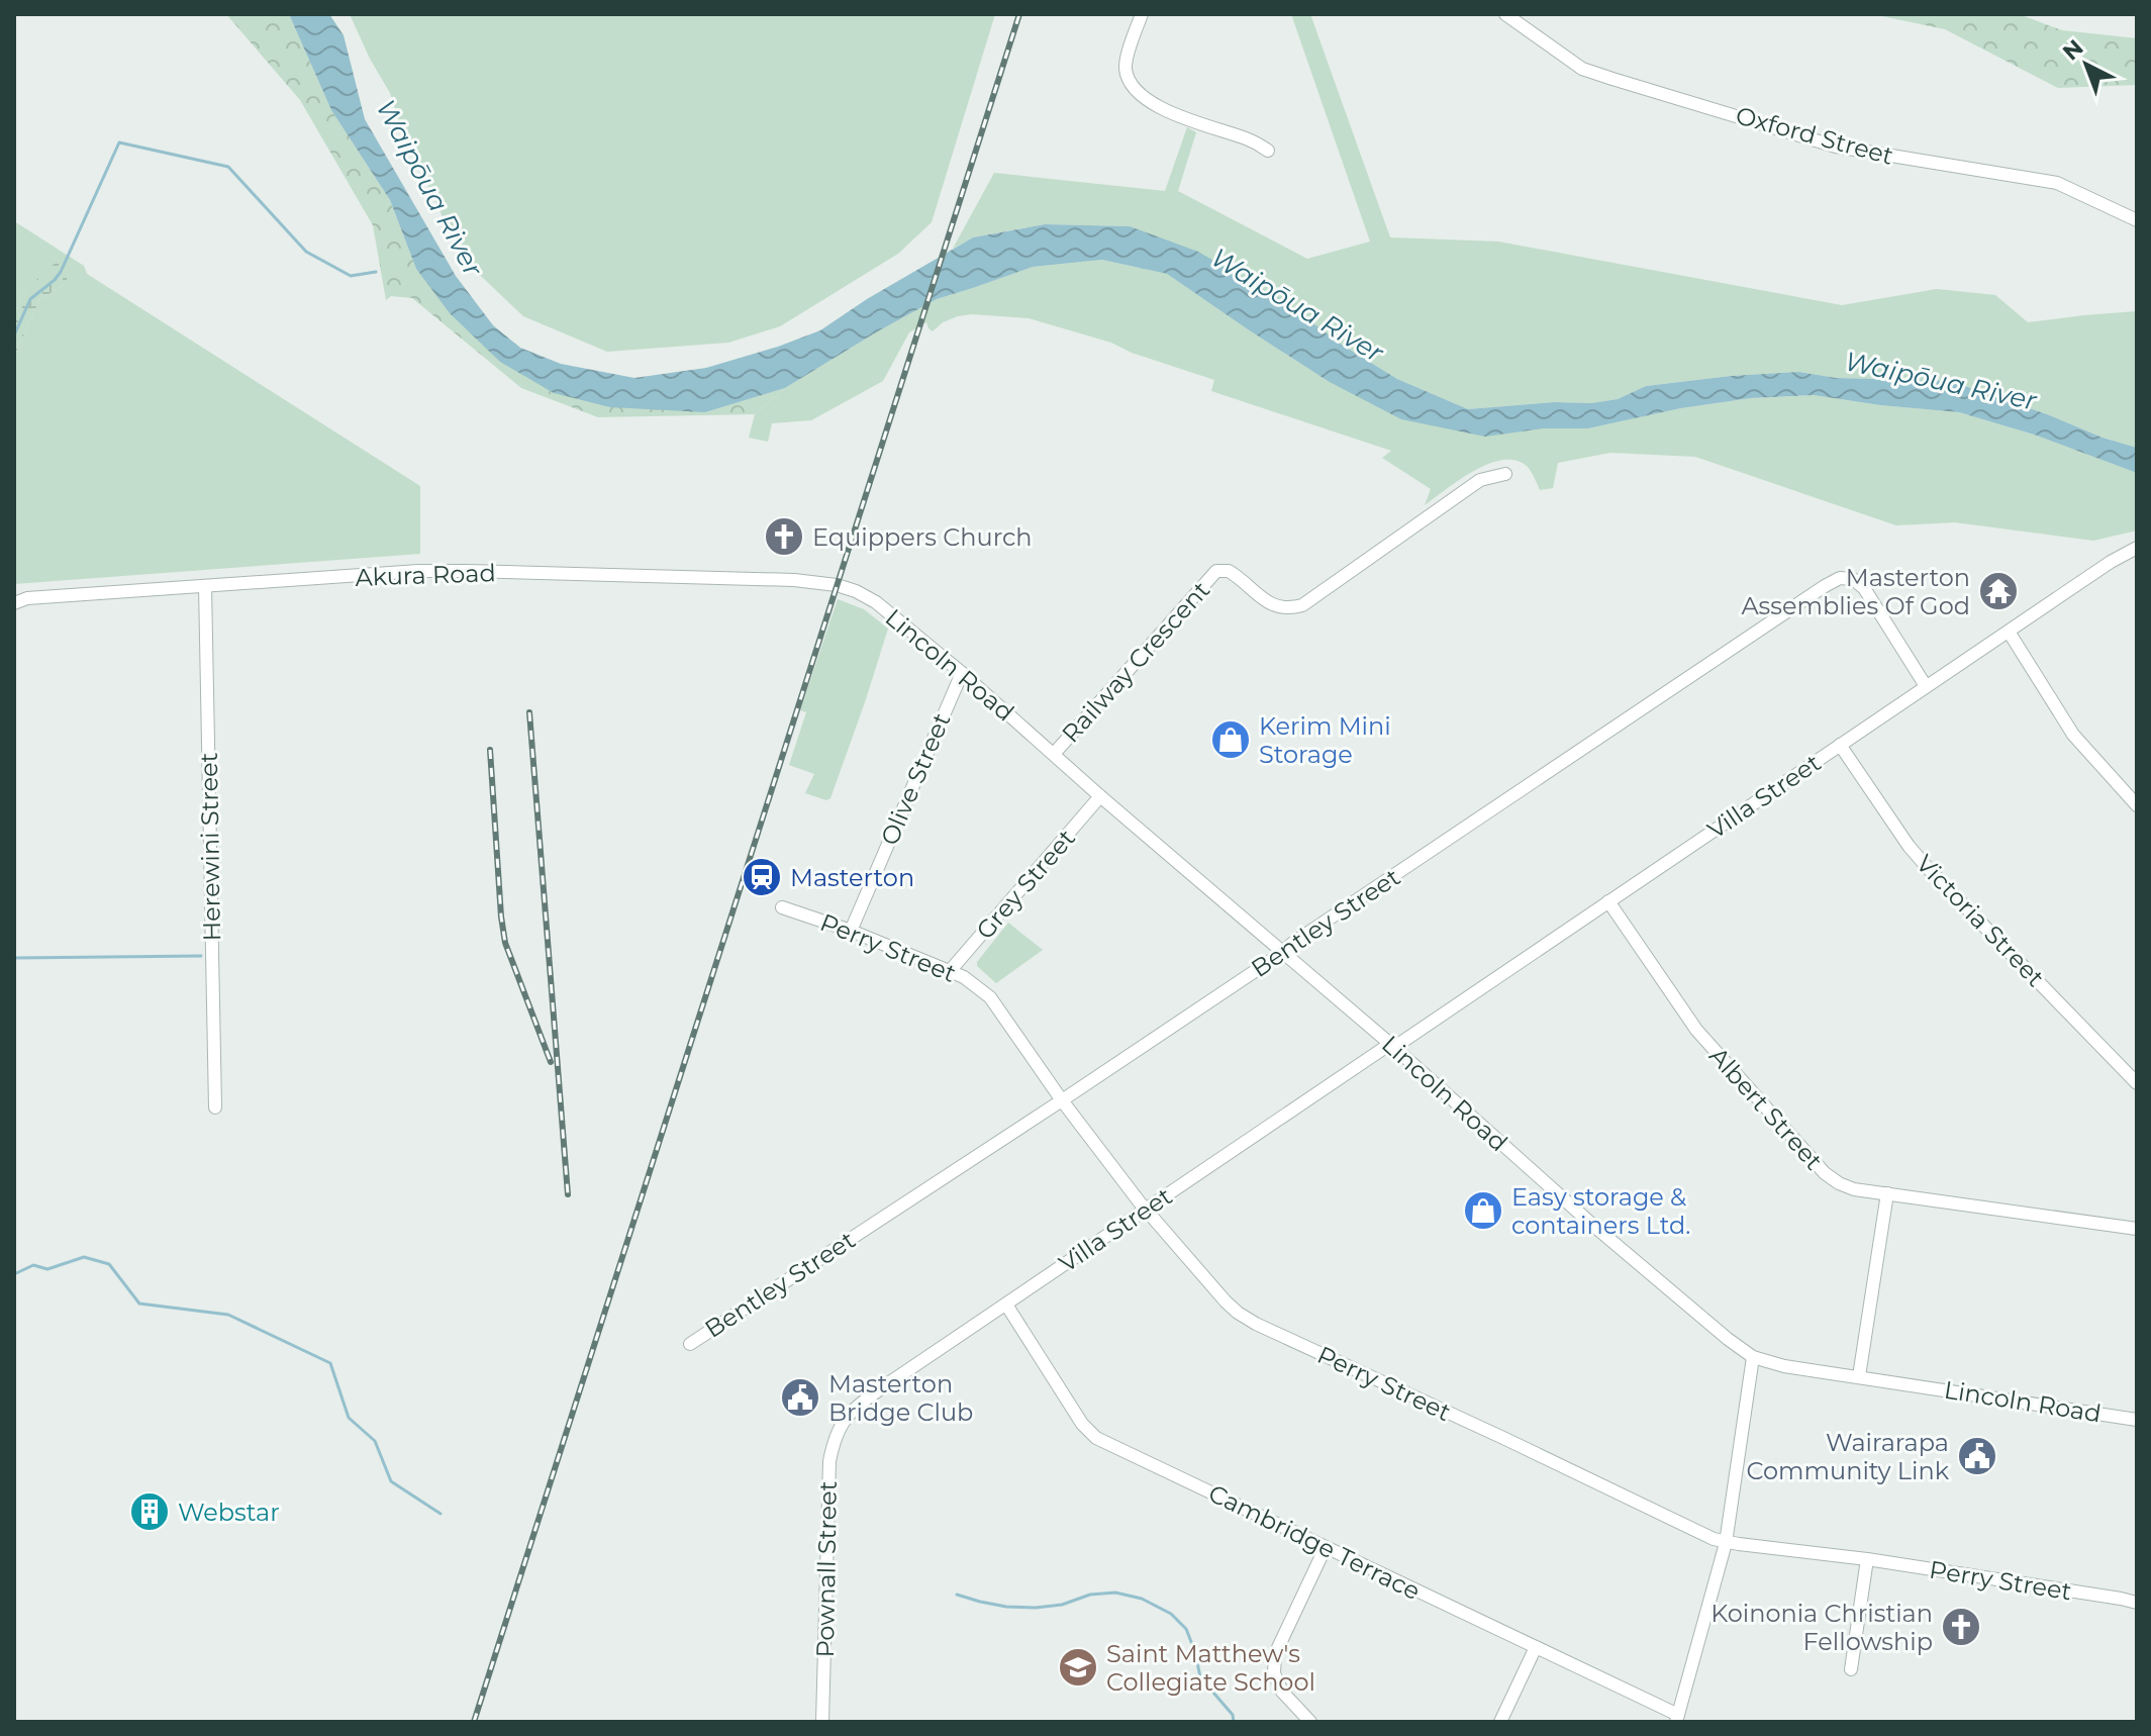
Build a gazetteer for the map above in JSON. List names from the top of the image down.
{
  "streets": {
    "street": [
      "Oxford Street",
      "Akura Road",
      "Railway Crescent",
      "Lincoln Road",
      "Olive Street",
      "Villa Street",
      "Herewini Street",
      "Grey Street",
      "Victoria Street",
      "Bentley Street",
      "Perry Street",
      "Albert Street",
      "Cambridge Terrace",
      "Pownall Street"
    ]
  },
  "crossings": [
    ["Akura Road", "Lincoln Road"],
    ["Akura Road", "Herewini Street"],
    ["Railway Crescent", "Lincoln Road"],
    ["Lincoln Road", "Olive Street"],
    ["Lincoln Road", "Villa Street"],
    ["Lincoln Road", "Grey Street"],
    ["Lincoln Road", "Bentley Street"],
    ["Olive Street", "Perry Street"],
    ["Villa Street", "Victoria Street"],
    ["Villa Street", "Bentley Street"],
    ["Villa Street", "Perry Street"],
    ["Villa Street", "Albert Street"],
    ["Villa Street", "Cambridge Terrace"],
    ["Villa Street", "Pownall Street"],
    ["Grey Street", "Perry Street"],
    ["Bentley Street", "Perry Street"]
  ],
  "water": ["Waipōua River"],
  "places": {
    "church": ["Equippers Church", "Koinonia Christian Fellowship"],
    "temple": ["Masterton Assemblies Of God"],
    "shop": ["Kerim Mini Storage", "Easy storage & containers Ltd."],
    "station": ["Masterton"],
    "public building": ["Masterton Bridge Club", "Wairarapa Community Link"],
    "building": ["Webstar"],
    "school or university": ["Saint Matthew's Collegiate School"]
  },
  "north": "top left"
}
